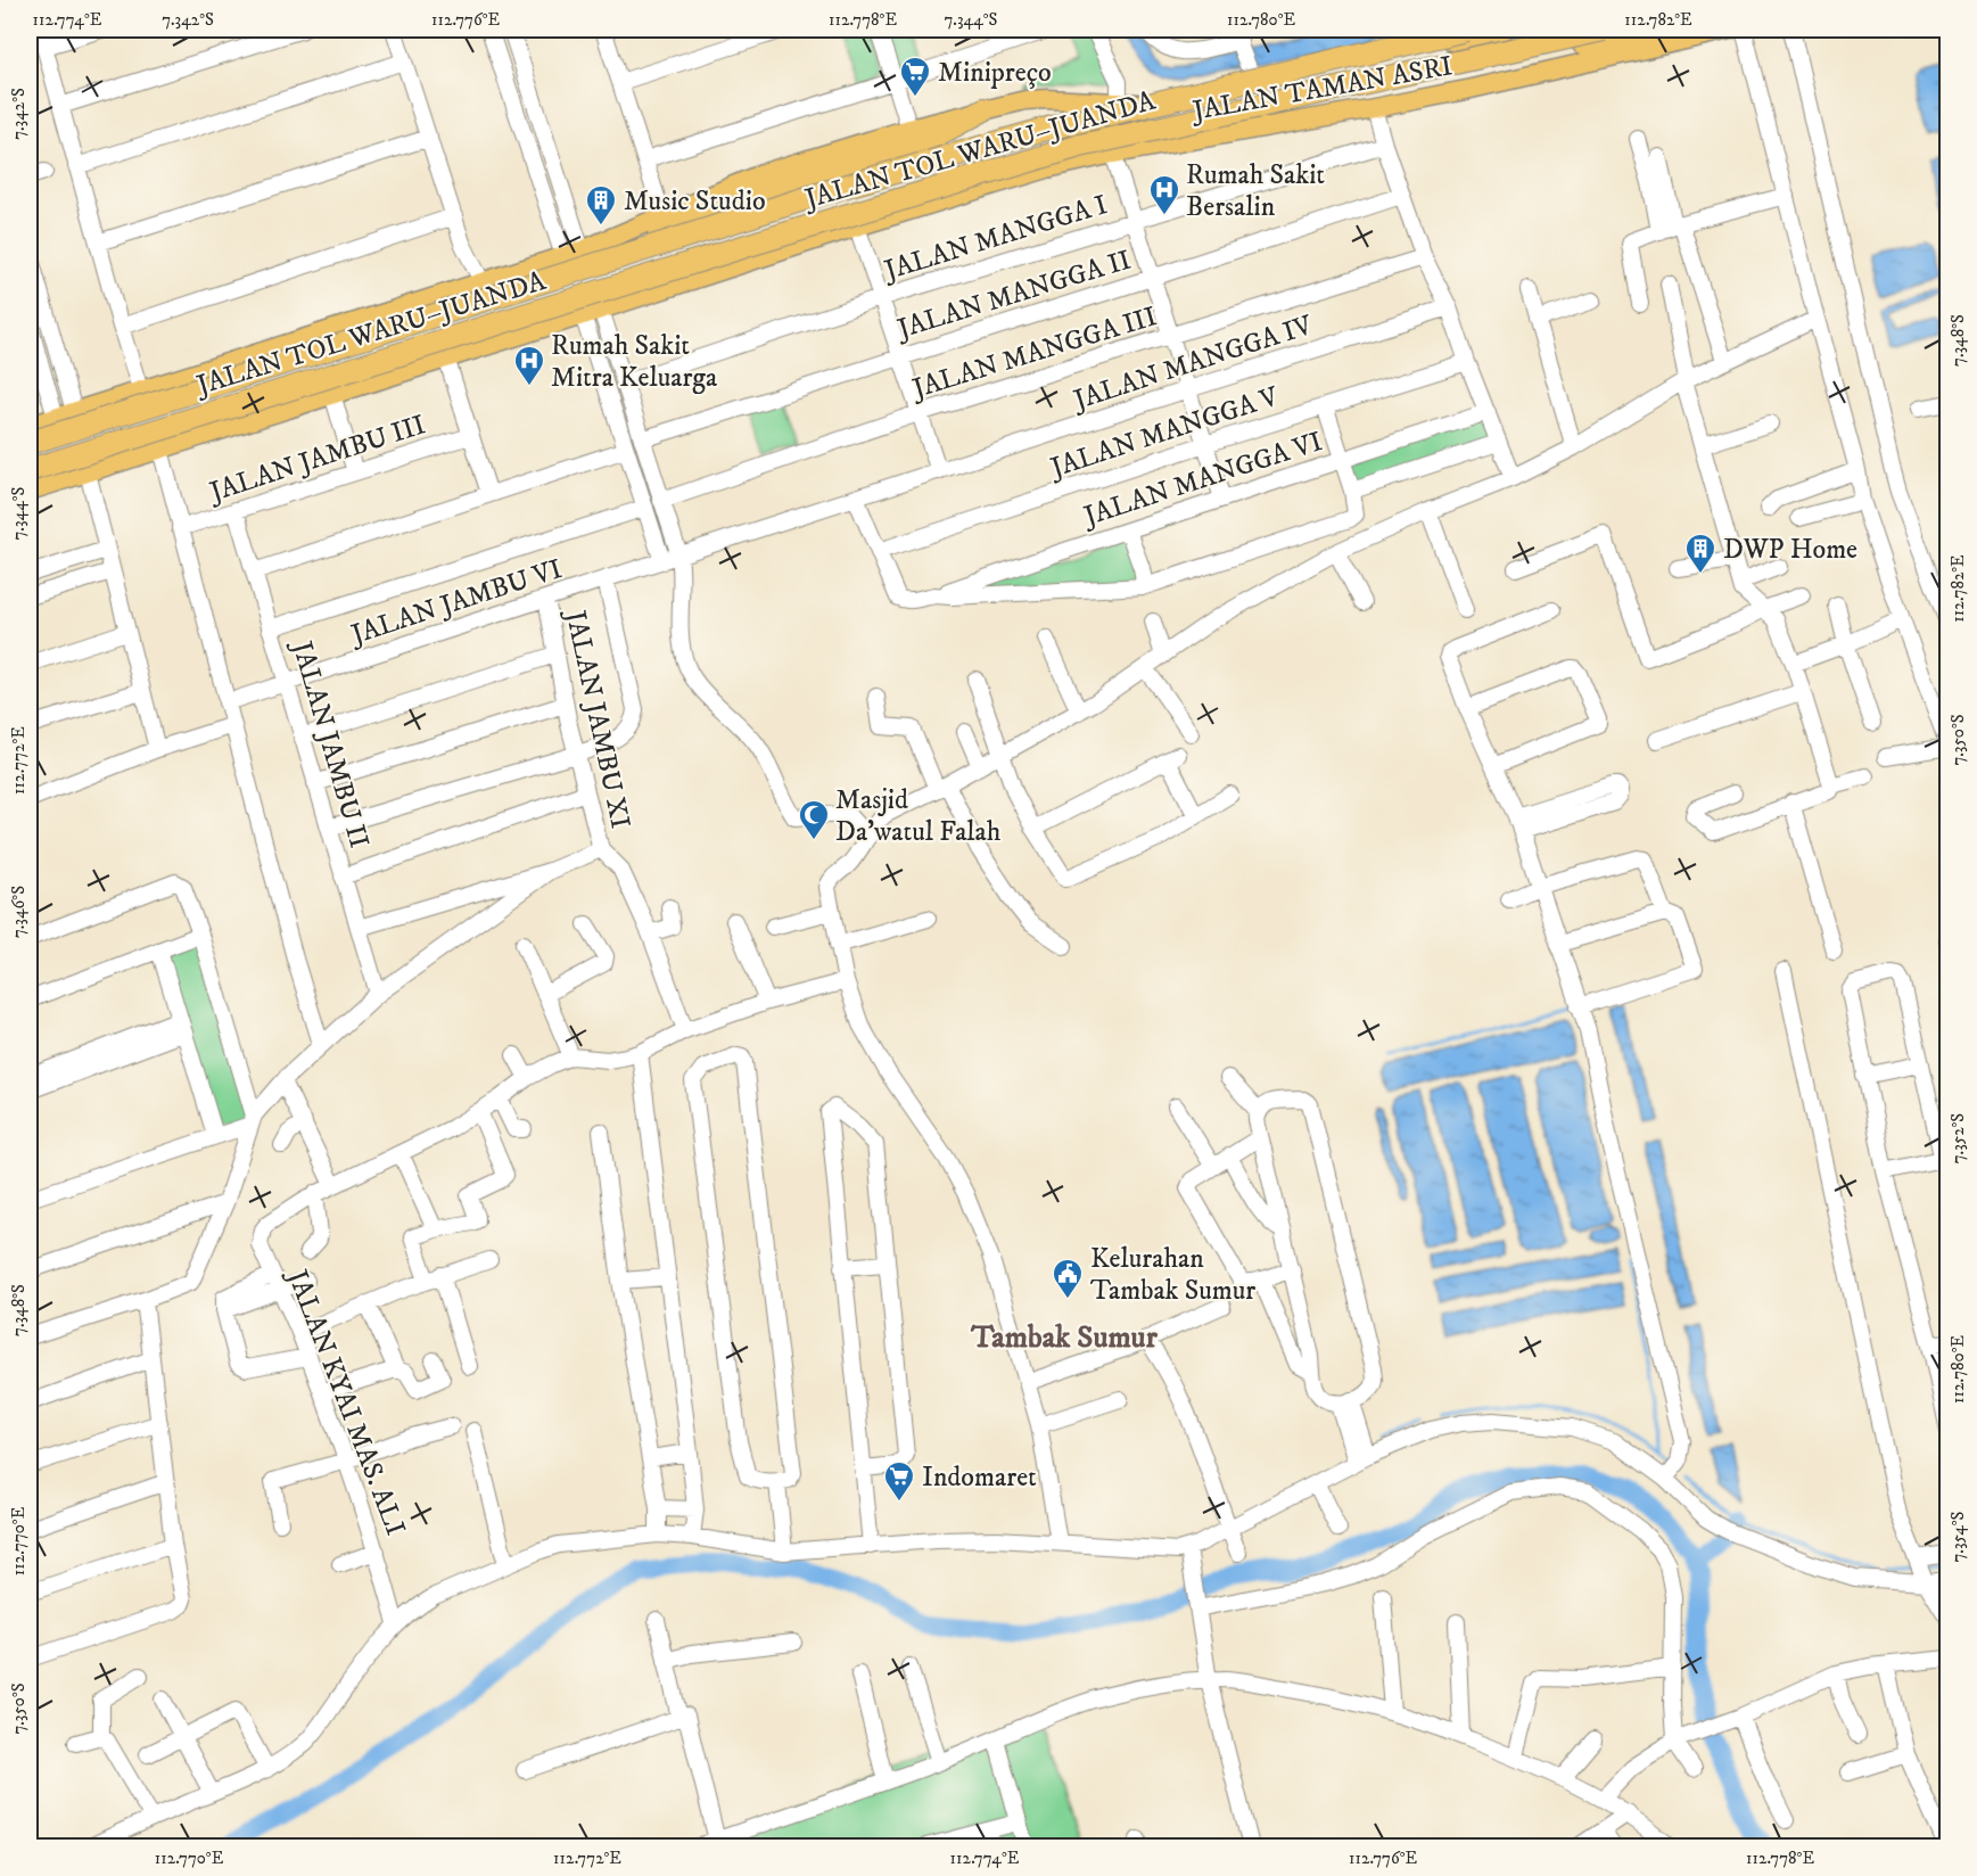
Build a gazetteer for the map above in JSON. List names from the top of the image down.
{
  "streets": {
    "highway": ["JALAN TOL WARU–JUANDA"],
    "main road": ["JALAN TAMAN ASRI"],
    "street": [
      "JALAN MANGGA I",
      "JALAN MANGGA II",
      "JALAN MANGGA III",
      "JALAN MANGGA IV",
      "JALAN MANGGA V",
      "JALAN JAMBU III",
      "JALAN MANGGA VI",
      "JALAN JAMBU VI",
      "JALAN JAMBU XI",
      "JALAN JAMBU II",
      "JALAN KYAI MAS. ALI"
    ]
  },
  "crossings": [
    ["JALAN MANGGA IV", "JALAN JAMBU VI"],
    ["JALAN JAMBU III", "JALAN JAMBU II"],
    ["JALAN JAMBU VI", "JALAN JAMBU XI"],
    ["JALAN JAMBU VI", "JALAN JAMBU II"]
  ],
  "districts": ["Tambak Sumur"],
  "places": {
    "supermarket": ["Minipreço", "Indomaret"],
    "hospital": ["Rumah Sakit Bersalin", "Rumah Sakit Mitra Keluarga"],
    "building": ["Music Studio", "DWP Home"],
    "mosque": ["Masjid Da'watul Falah"],
    "public building": ["Kelurahan Tambak Sumur"]
  },
  "coordinates": [
    "112.774°E",
    "7.342°S",
    "112.776°E",
    "112.778°E",
    "7.344°S",
    "112.780°E",
    "112.782°E",
    "7.348°S",
    "7.350°S",
    "112.772°E",
    "7.346°S",
    "7.352°S",
    "7.354°S",
    "112.770°E"
  ]
}
